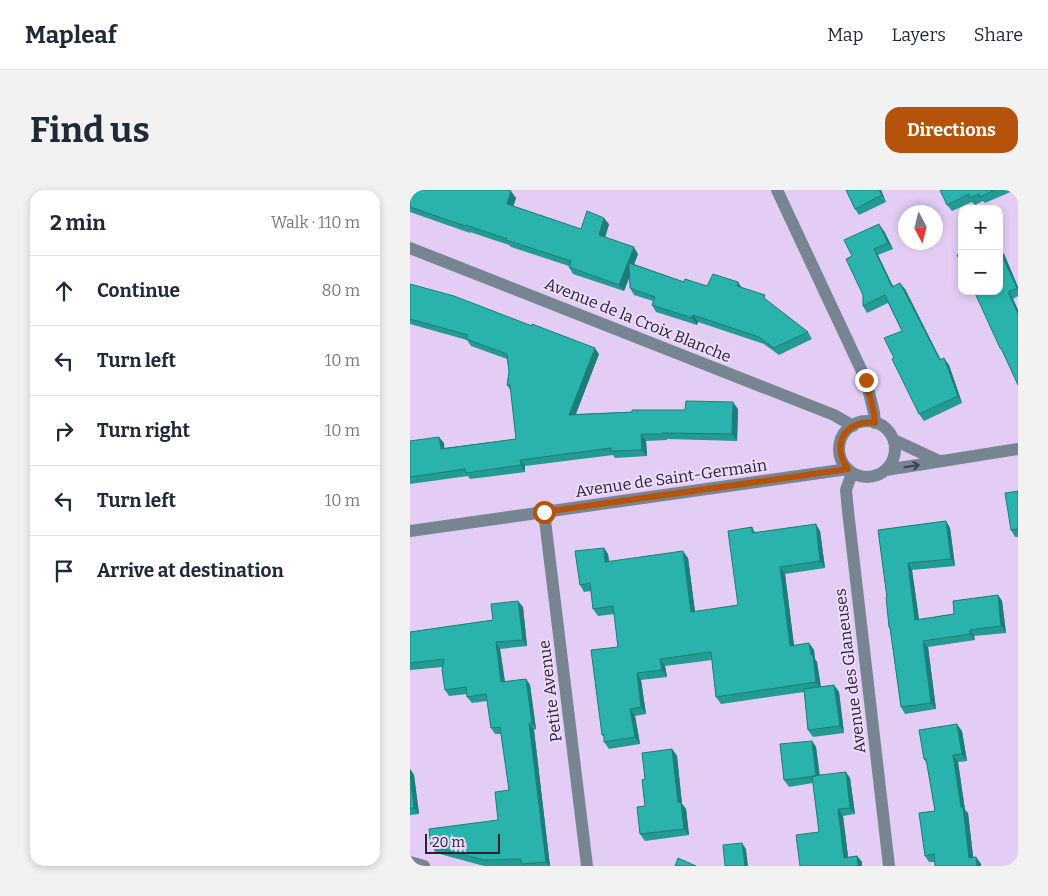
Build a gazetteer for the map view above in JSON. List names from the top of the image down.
{
  "streets": {
    "street": [
      "Avenue de la Croix Blanche",
      "Avenue de Saint-Germain",
      "Avenue des Glaneuses",
      "Petite Avenue"
    ]
  },
  "crossings": [
    ["Avenue de la Croix Blanche", "Avenue de Saint-Germain"],
    ["Avenue de la Croix Blanche", "Avenue des Glaneuses"],
    ["Avenue de Saint-Germain", "Avenue des Glaneuses"],
    ["Avenue de Saint-Germain", "Petite Avenue"]
  ],
  "scale_bar": "20 m",
  "north": "bottom",
  "page": {
    "header": "Mapleaf",
    "nav": ["Map", "Layers", "Share"],
    "buttons": "Directions",
    "title": "Find us",
    "heading": ["2 min", "Walk · 110 m"],
    "map_buttons": ["+", "−"],
    "list": [
      ["Continue", "80 m"],
      ["Turn left", "10 m"],
      ["Turn right", "10 m"],
      ["Turn left", "10 m"],
      "Arrive at destination"
    ],
    "scale": "20 m"
  }
}
